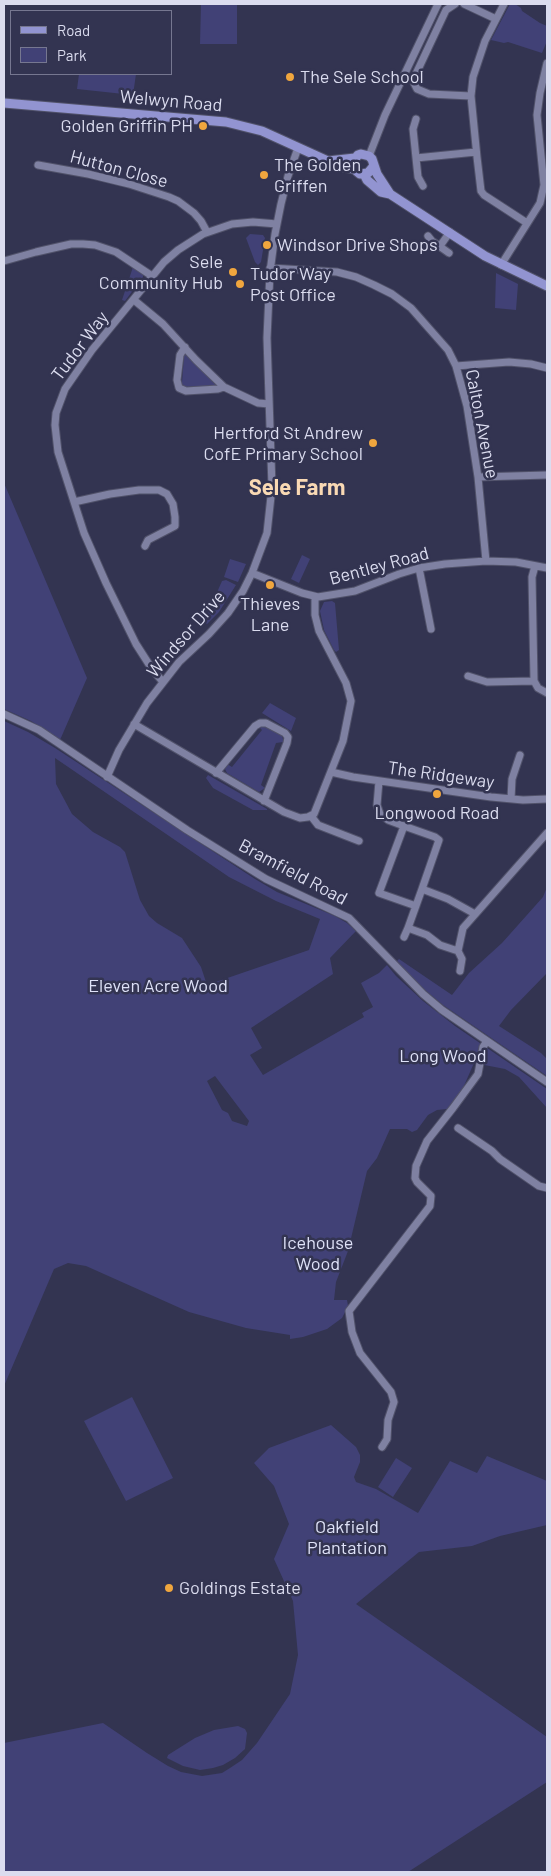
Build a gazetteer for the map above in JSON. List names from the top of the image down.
{
  "streets": {
    "main road": ["Welwyn Road"],
    "street": [
      "Hutton Close",
      "Tudor Way",
      "Calton Avenue",
      "Bentley Road",
      "Windsor Drive",
      "The Ridgeway",
      "Bramfield Road"
    ]
  },
  "crossings": [
    ["Welwyn Road", "Windsor Drive"],
    ["Hutton Close", "Tudor Way"],
    ["Tudor Way", "Windsor Drive"],
    ["Calton Avenue", "Bentley Road"],
    ["Calton Avenue", "Windsor Drive"],
    ["Bentley Road", "Windsor Drive"],
    ["Windsor Drive", "Bramfield Road"]
  ],
  "districts": ["Sele Farm"],
  "parks": [
    "Eleven Acre Wood",
    "Long Wood",
    "Icehouse Wood",
    "Oakfield Plantation"
  ],
  "places": [
    "The Sele School",
    "Golden Griffin PH",
    "The Golden Griffen",
    "Windsor Drive Shops",
    "Sele Community Hub",
    "Tudor Way Post Office",
    "Hertford St Andrew CofE Primary School",
    "Thieves Lane",
    "Longwood Road",
    "Goldings Estate"
  ],
  "legend": ["Road", "Park"]
}
